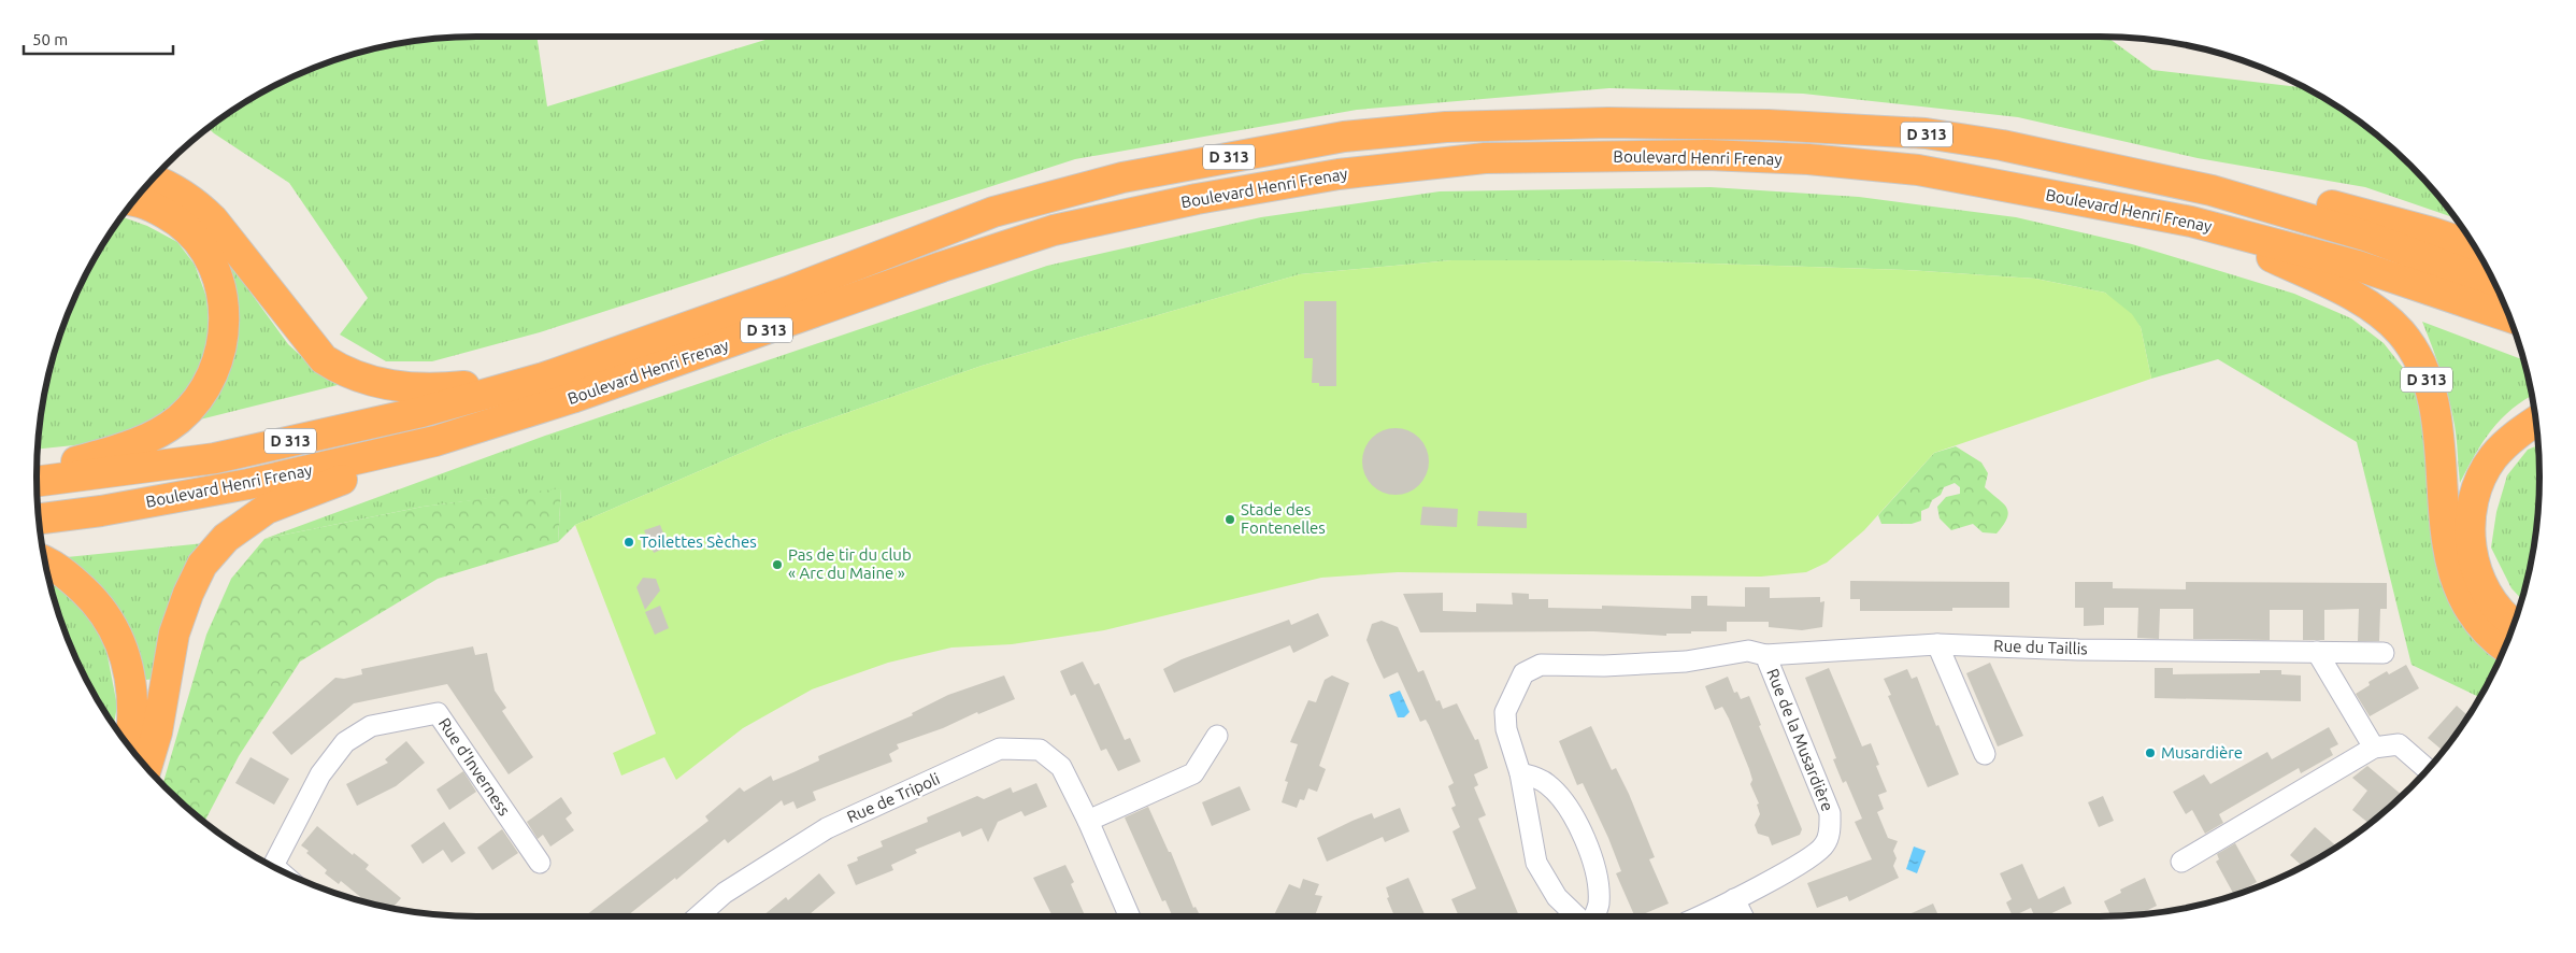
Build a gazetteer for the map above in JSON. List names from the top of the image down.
{
  "streets": {
    "highway": ["D 313", "Boulevard Henri Frenay"],
    "street": [
      "Rue du Taillis",
      "Rue de la Musardière",
      "Rue d'Inverness",
      "Rue de Tripoli"
    ]
  },
  "crossings": [
    ["D 313", "Boulevard Henri Frenay"],
    ["Rue du Taillis", "Rue de la Musardière"]
  ],
  "places": [
    "Stade des Fontenelles",
    "Toilettes Sèches",
    "Pas de tir du club « Arc du Maine »",
    "Musardière"
  ],
  "scale_bar": "50 m"
}
